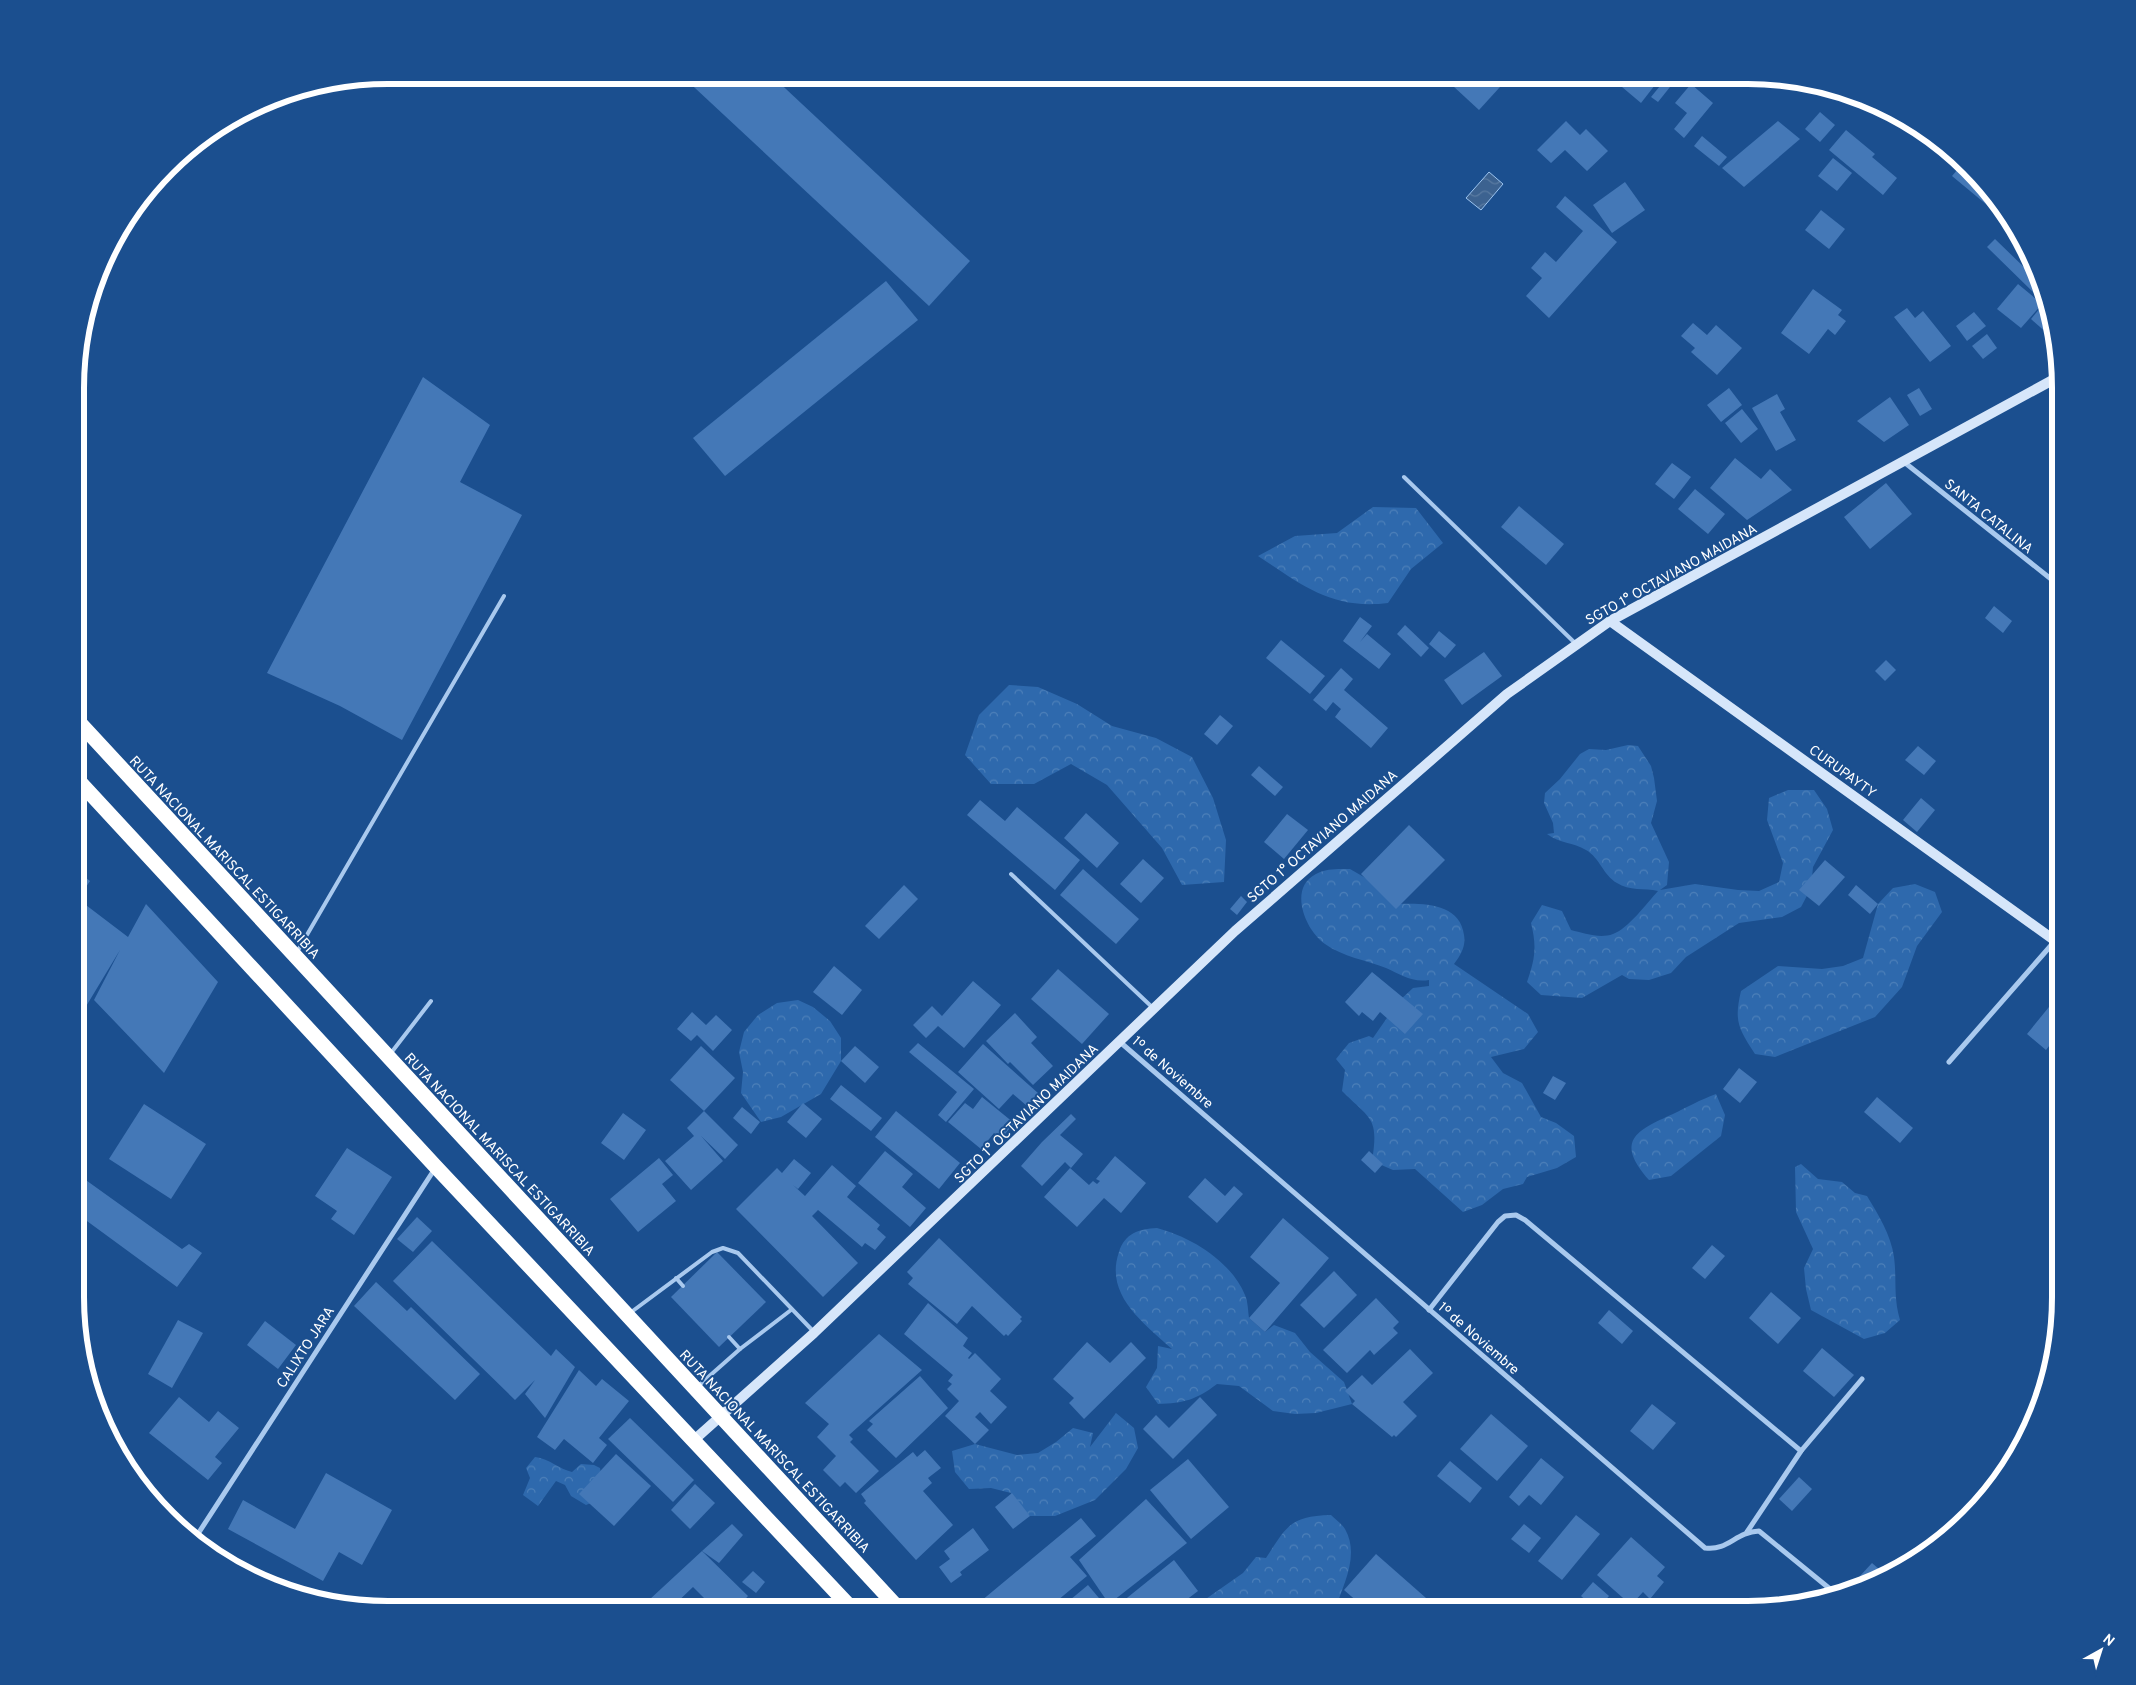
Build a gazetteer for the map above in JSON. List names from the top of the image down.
{
  "streets": {
    "highway": ["RUTA NACIONAL MARISCAL ESTIGARRIBIA"],
    "main road": ["SGTO 1° OCTAVIANO MAIDANA", "CURUPAYTY"],
    "street": ["SANTA CATALINA", "1º de Noviembre", "CALIXTO JARA"]
  },
  "crossings": [
    ["SANTA CATALINA", "SGTO 1° OCTAVIANO MAIDANA"],
    ["SGTO 1° OCTAVIANO MAIDANA", "CURUPAYTY"],
    ["SGTO 1° OCTAVIANO MAIDANA", "RUTA NACIONAL MARISCAL ESTIGARRIBIA"],
    ["SGTO 1° OCTAVIANO MAIDANA", "1º de Noviembre"]
  ],
  "north": "top right"
}
